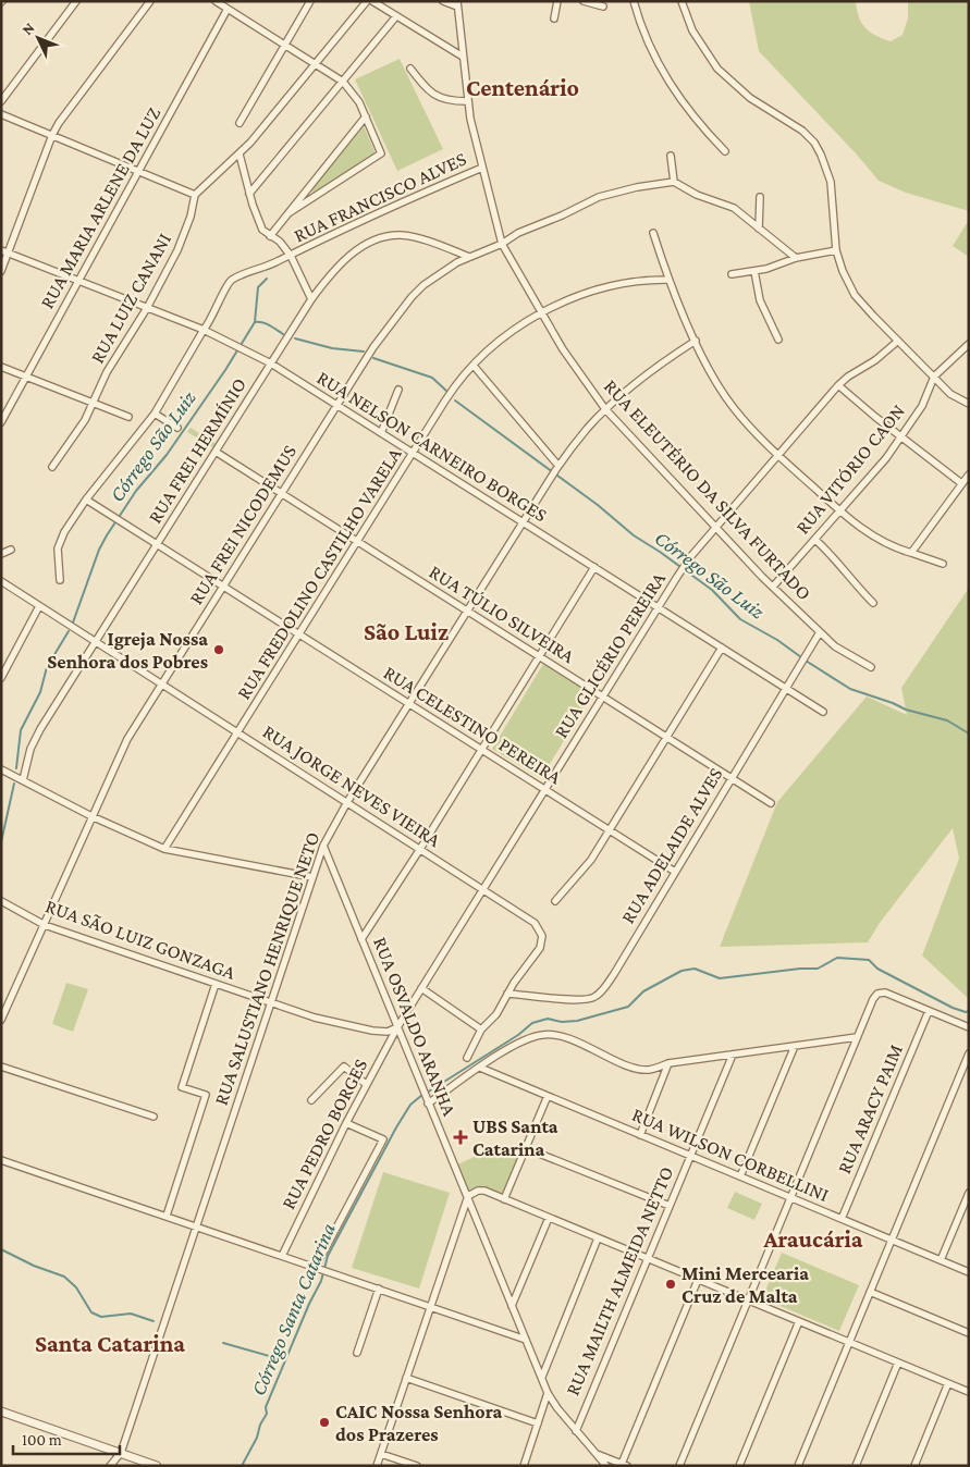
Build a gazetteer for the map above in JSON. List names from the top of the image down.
{
  "streets": {
    "street": [
      "RUA FRANCISCO ALVES",
      "RUA MARIA ARLENE DA LUZ",
      "RUA LUIZ CANANI",
      "RUA NELSON CARNEIRO BORGES",
      "RUA FREI HERMÍNIO",
      "RUA VITÓRIO CAON",
      "RUA ELEUTÉRIO DA SILVA FURTADO",
      "RUA FREI NICODEMUS",
      "RUA FREDOLINO CASTILHO VARELA",
      "RUA TÚLIO SILVEIRA",
      "RUA GLICÉRIO PEREIRA",
      "RUA CELESTINO PEREIRA",
      "RUA JORGE NEVES VIEIRA",
      "RUA ADELAIDE ALVES",
      "RUA SÃO LUIZ GONZAGA",
      "RUA SALUSTIANO HENRIQUE NETO",
      "RUA OSVALDO ARANHA",
      "RUA ARACY PAIM",
      "RUA PEDRO BORGES",
      "RUA WILSON CORBELLINI",
      "RUA MAILTH ALMEIDA NETTO"
    ]
  },
  "crossings": [
    ["RUA FRANCISCO ALVES", "RUA NELSON CARNEIRO BORGES"],
    ["RUA FRANCISCO ALVES", "RUA ELEUTÉRIO DA SILVA FURTADO"],
    ["RUA FRANCISCO ALVES", "RUA CELESTINO PEREIRA"],
    ["RUA MARIA ARLENE DA LUZ", "RUA NELSON CARNEIRO BORGES"],
    ["RUA LUIZ CANANI", "RUA NELSON CARNEIRO BORGES"],
    ["RUA NELSON CARNEIRO BORGES", "RUA FREI HERMÍNIO"],
    ["RUA NELSON CARNEIRO BORGES", "RUA FREI NICODEMUS"],
    ["RUA NELSON CARNEIRO BORGES", "RUA FREDOLINO CASTILHO VARELA"],
    ["RUA NELSON CARNEIRO BORGES", "RUA GLICÉRIO PEREIRA"],
    ["RUA NELSON CARNEIRO BORGES", "RUA ADELAIDE ALVES"],
    ["RUA NELSON CARNEIRO BORGES", "RUA SALUSTIANO HENRIQUE NETO"],
    ["RUA FREI HERMÍNIO", "RUA FREI NICODEMUS"],
    ["RUA FREI HERMÍNIO", "RUA TÚLIO SILVEIRA"],
    ["RUA FREI HERMÍNIO", "RUA CELESTINO PEREIRA"],
    ["RUA FREI HERMÍNIO", "RUA JORGE NEVES VIEIRA"],
    ["RUA VITÓRIO CAON", "RUA ELEUTÉRIO DA SILVA FURTADO"],
    ["RUA ELEUTÉRIO DA SILVA FURTADO", "RUA FREI NICODEMUS"],
    ["RUA ELEUTÉRIO DA SILVA FURTADO", "RUA FREDOLINO CASTILHO VARELA"],
    ["RUA ELEUTÉRIO DA SILVA FURTADO", "RUA GLICÉRIO PEREIRA"],
    ["RUA ELEUTÉRIO DA SILVA FURTADO", "RUA ADELAIDE ALVES"],
    ["RUA ELEUTÉRIO DA SILVA FURTADO", "RUA SALUSTIANO HENRIQUE NETO"],
    ["RUA FREI NICODEMUS", "RUA TÚLIO SILVEIRA"],
    ["RUA FREI NICODEMUS", "RUA CELESTINO PEREIRA"],
    ["RUA FREI NICODEMUS", "RUA JORGE NEVES VIEIRA"],
    ["RUA FREI NICODEMUS", "RUA SÃO LUIZ GONZAGA"],
    ["RUA FREDOLINO CASTILHO VARELA", "RUA TÚLIO SILVEIRA"],
    ["RUA FREDOLINO CASTILHO VARELA", "RUA CELESTINO PEREIRA"],
    ["RUA FREDOLINO CASTILHO VARELA", "RUA JORGE NEVES VIEIRA"],
    ["RUA TÚLIO SILVEIRA", "RUA GLICÉRIO PEREIRA"],
    ["RUA TÚLIO SILVEIRA", "RUA ADELAIDE ALVES"],
    ["RUA TÚLIO SILVEIRA", "RUA SALUSTIANO HENRIQUE NETO"],
    ["RUA GLICÉRIO PEREIRA", "RUA CELESTINO PEREIRA"],
    ["RUA GLICÉRIO PEREIRA", "RUA JORGE NEVES VIEIRA"],
    ["RUA GLICÉRIO PEREIRA", "RUA SÃO LUIZ GONZAGA"],
    ["RUA GLICÉRIO PEREIRA", "RUA OSVALDO ARANHA"],
    ["RUA GLICÉRIO PEREIRA", "RUA PEDRO BORGES"],
    ["RUA CELESTINO PEREIRA", "RUA ADELAIDE ALVES"],
    ["RUA CELESTINO PEREIRA", "RUA SALUSTIANO HENRIQUE NETO"],
    ["RUA JORGE NEVES VIEIRA", "RUA ADELAIDE ALVES"],
    ["RUA JORGE NEVES VIEIRA", "RUA SALUSTIANO HENRIQUE NETO"],
    ["RUA SÃO LUIZ GONZAGA", "RUA SALUSTIANO HENRIQUE NETO"],
    ["RUA SÃO LUIZ GONZAGA", "RUA OSVALDO ARANHA"],
    ["RUA SÃO LUIZ GONZAGA", "RUA PEDRO BORGES"],
    ["RUA SALUSTIANO HENRIQUE NETO", "RUA OSVALDO ARANHA"],
    ["RUA OSVALDO ARANHA", "RUA PEDRO BORGES"],
    ["RUA OSVALDO ARANHA", "RUA MAILTH ALMEIDA NETTO"],
    ["RUA ARACY PAIM", "RUA WILSON CORBELLINI"],
    ["RUA WILSON CORBELLINI", "RUA MAILTH ALMEIDA NETTO"]
  ],
  "districts": [
    "Centenário",
    "São Luiz",
    "Araucária",
    "Santa Catarina"
  ],
  "water": ["Córrego São Luiz", "Córrego Santa Catarina"],
  "places": {
    "other": ["Igreja Nossa Senhora dos Pobres", "Mini Mercearia Cruz de Malta", "CAIC Nossa Senhora dos Prazeres"],
    "health": ["UBS Santa Catarina"]
  },
  "scale_bar": "100 m",
  "north": "top left"
}
